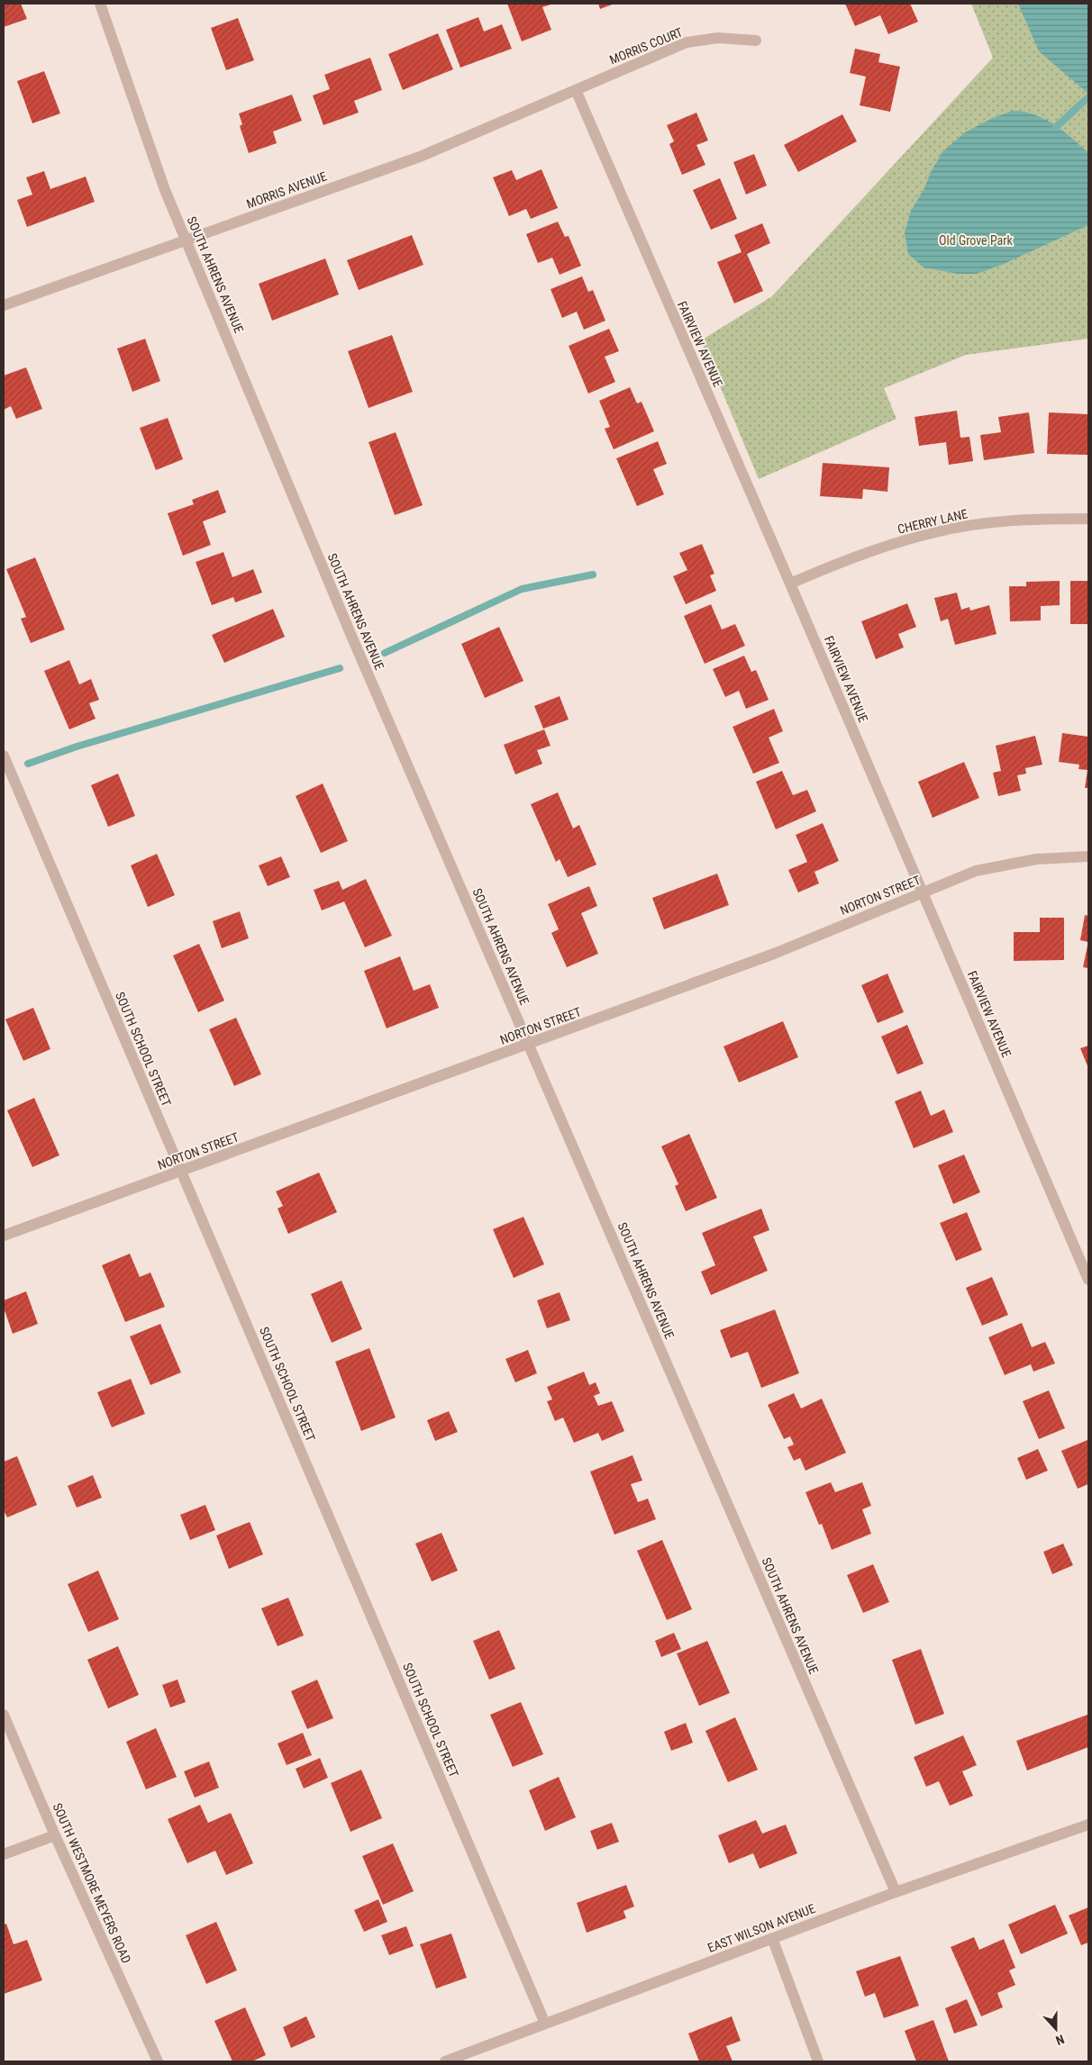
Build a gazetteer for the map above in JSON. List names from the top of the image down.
{
  "streets": {
    "street": [
      "MORRIS COURT",
      "MORRIS AVENUE",
      "SOUTH AHRENS AVENUE",
      "FAIRVIEW AVENUE",
      "CHERRY LANE",
      "NORTON STREET",
      "SOUTH SCHOOL STREET",
      "SOUTH WESTMORE MEYERS ROAD",
      "EAST WILSON AVENUE"
    ]
  },
  "crossings": [
    ["MORRIS COURT", "MORRIS AVENUE"],
    ["MORRIS COURT", "FAIRVIEW AVENUE"],
    ["MORRIS AVENUE", "SOUTH AHRENS AVENUE"],
    ["MORRIS AVENUE", "FAIRVIEW AVENUE"],
    ["SOUTH AHRENS AVENUE", "NORTON STREET"],
    ["SOUTH AHRENS AVENUE", "EAST WILSON AVENUE"],
    ["FAIRVIEW AVENUE", "CHERRY LANE"],
    ["FAIRVIEW AVENUE", "NORTON STREET"],
    ["NORTON STREET", "SOUTH SCHOOL STREET"],
    ["SOUTH SCHOOL STREET", "EAST WILSON AVENUE"]
  ],
  "parks": ["Old Grove Park"],
  "north": "bottom"
}
